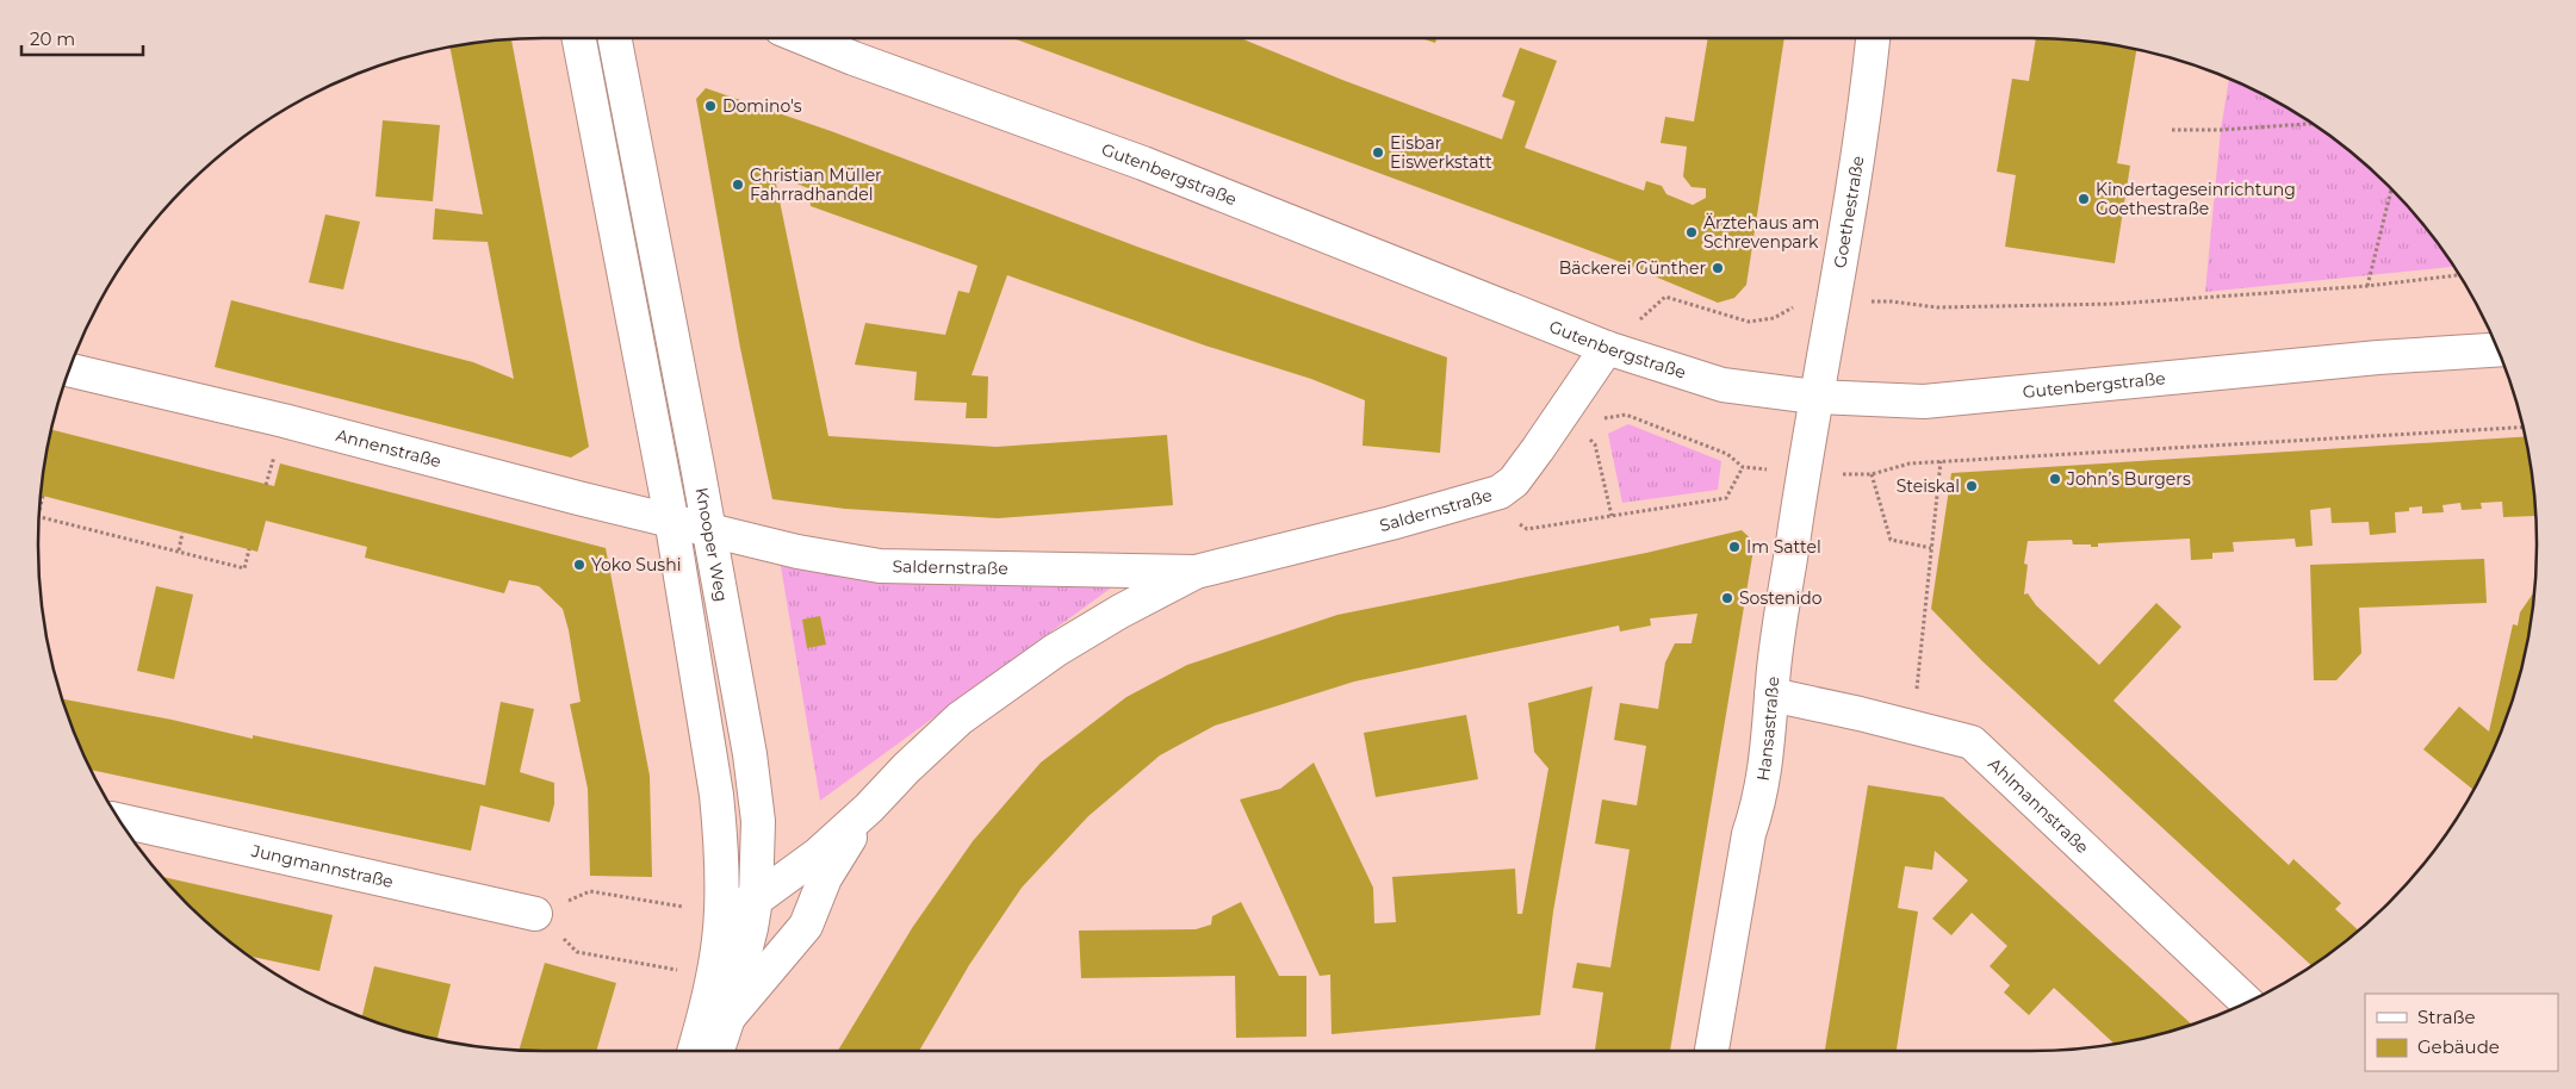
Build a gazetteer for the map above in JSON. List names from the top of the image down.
{
  "streets": {
    "street": [
      "Gutenbergstraße",
      "Goethestraße",
      "Annenstraße",
      "Saldernstraße",
      "Knooper Weg",
      "Hansastraße",
      "Ahlmannstraße",
      "Jungmannstraße"
    ]
  },
  "crossings": [
    ["Gutenbergstraße", "Goethestraße"],
    ["Gutenbergstraße", "Saldernstraße"],
    ["Gutenbergstraße", "Hansastraße"],
    ["Goethestraße", "Hansastraße"],
    ["Annenstraße", "Saldernstraße"],
    ["Annenstraße", "Knooper Weg"],
    ["Saldernstraße", "Knooper Weg"],
    ["Hansastraße", "Ahlmannstraße"]
  ],
  "places": [
    "Domino's",
    "Eisbar Eiswerkstatt",
    "Christian Müller Fahrradhandel",
    "Kindertageseinrichtung Goethestraße",
    "Ärztehaus am Schrevenpark",
    "Bäckerei Günther",
    "John’s Burgers",
    "Steiskal",
    "Im Sattel",
    "Yoko Sushi",
    "Sostenido"
  ],
  "legend": ["Straße", "Gebäude"],
  "scale_bar": "20 m"
}
